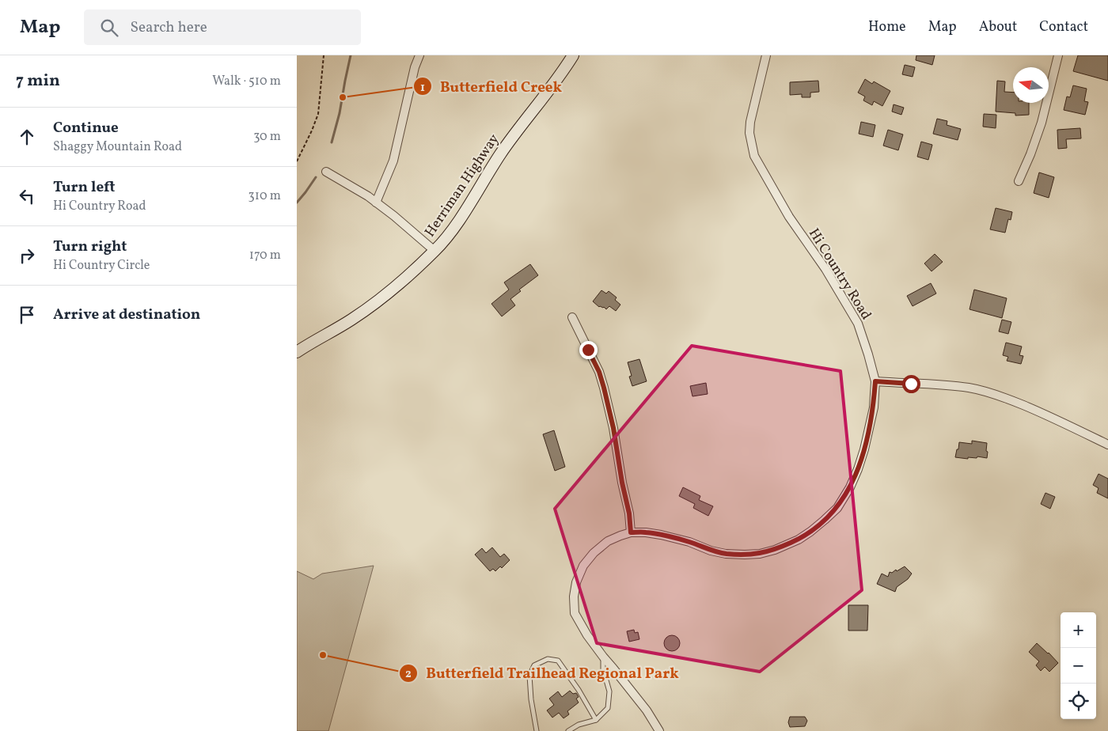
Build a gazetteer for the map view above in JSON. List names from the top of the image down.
{
  "streets": {
    "main road": ["Herriman Highway"],
    "street": ["Hi Country Road"]
  },
  "places": ["Butterfield Creek", "Butterfield Trailhead Regional Park"],
  "north": "left",
  "page": {
    "header": "Map",
    "search": "Search here",
    "nav": [
      "Home",
      "Map",
      "About",
      "Contact"
    ],
    "heading": ["7 min", "Walk · 510 m"],
    "list": [
      ["Continue", "Shaggy Mountain Road", "30 m"],
      ["Turn left", "Hi Country Road", "310 m"],
      ["Turn right", "Hi Country Circle", "170 m"],
      "Arrive at destination"
    ],
    "map_buttons": ["+", "−"]
  }
}
